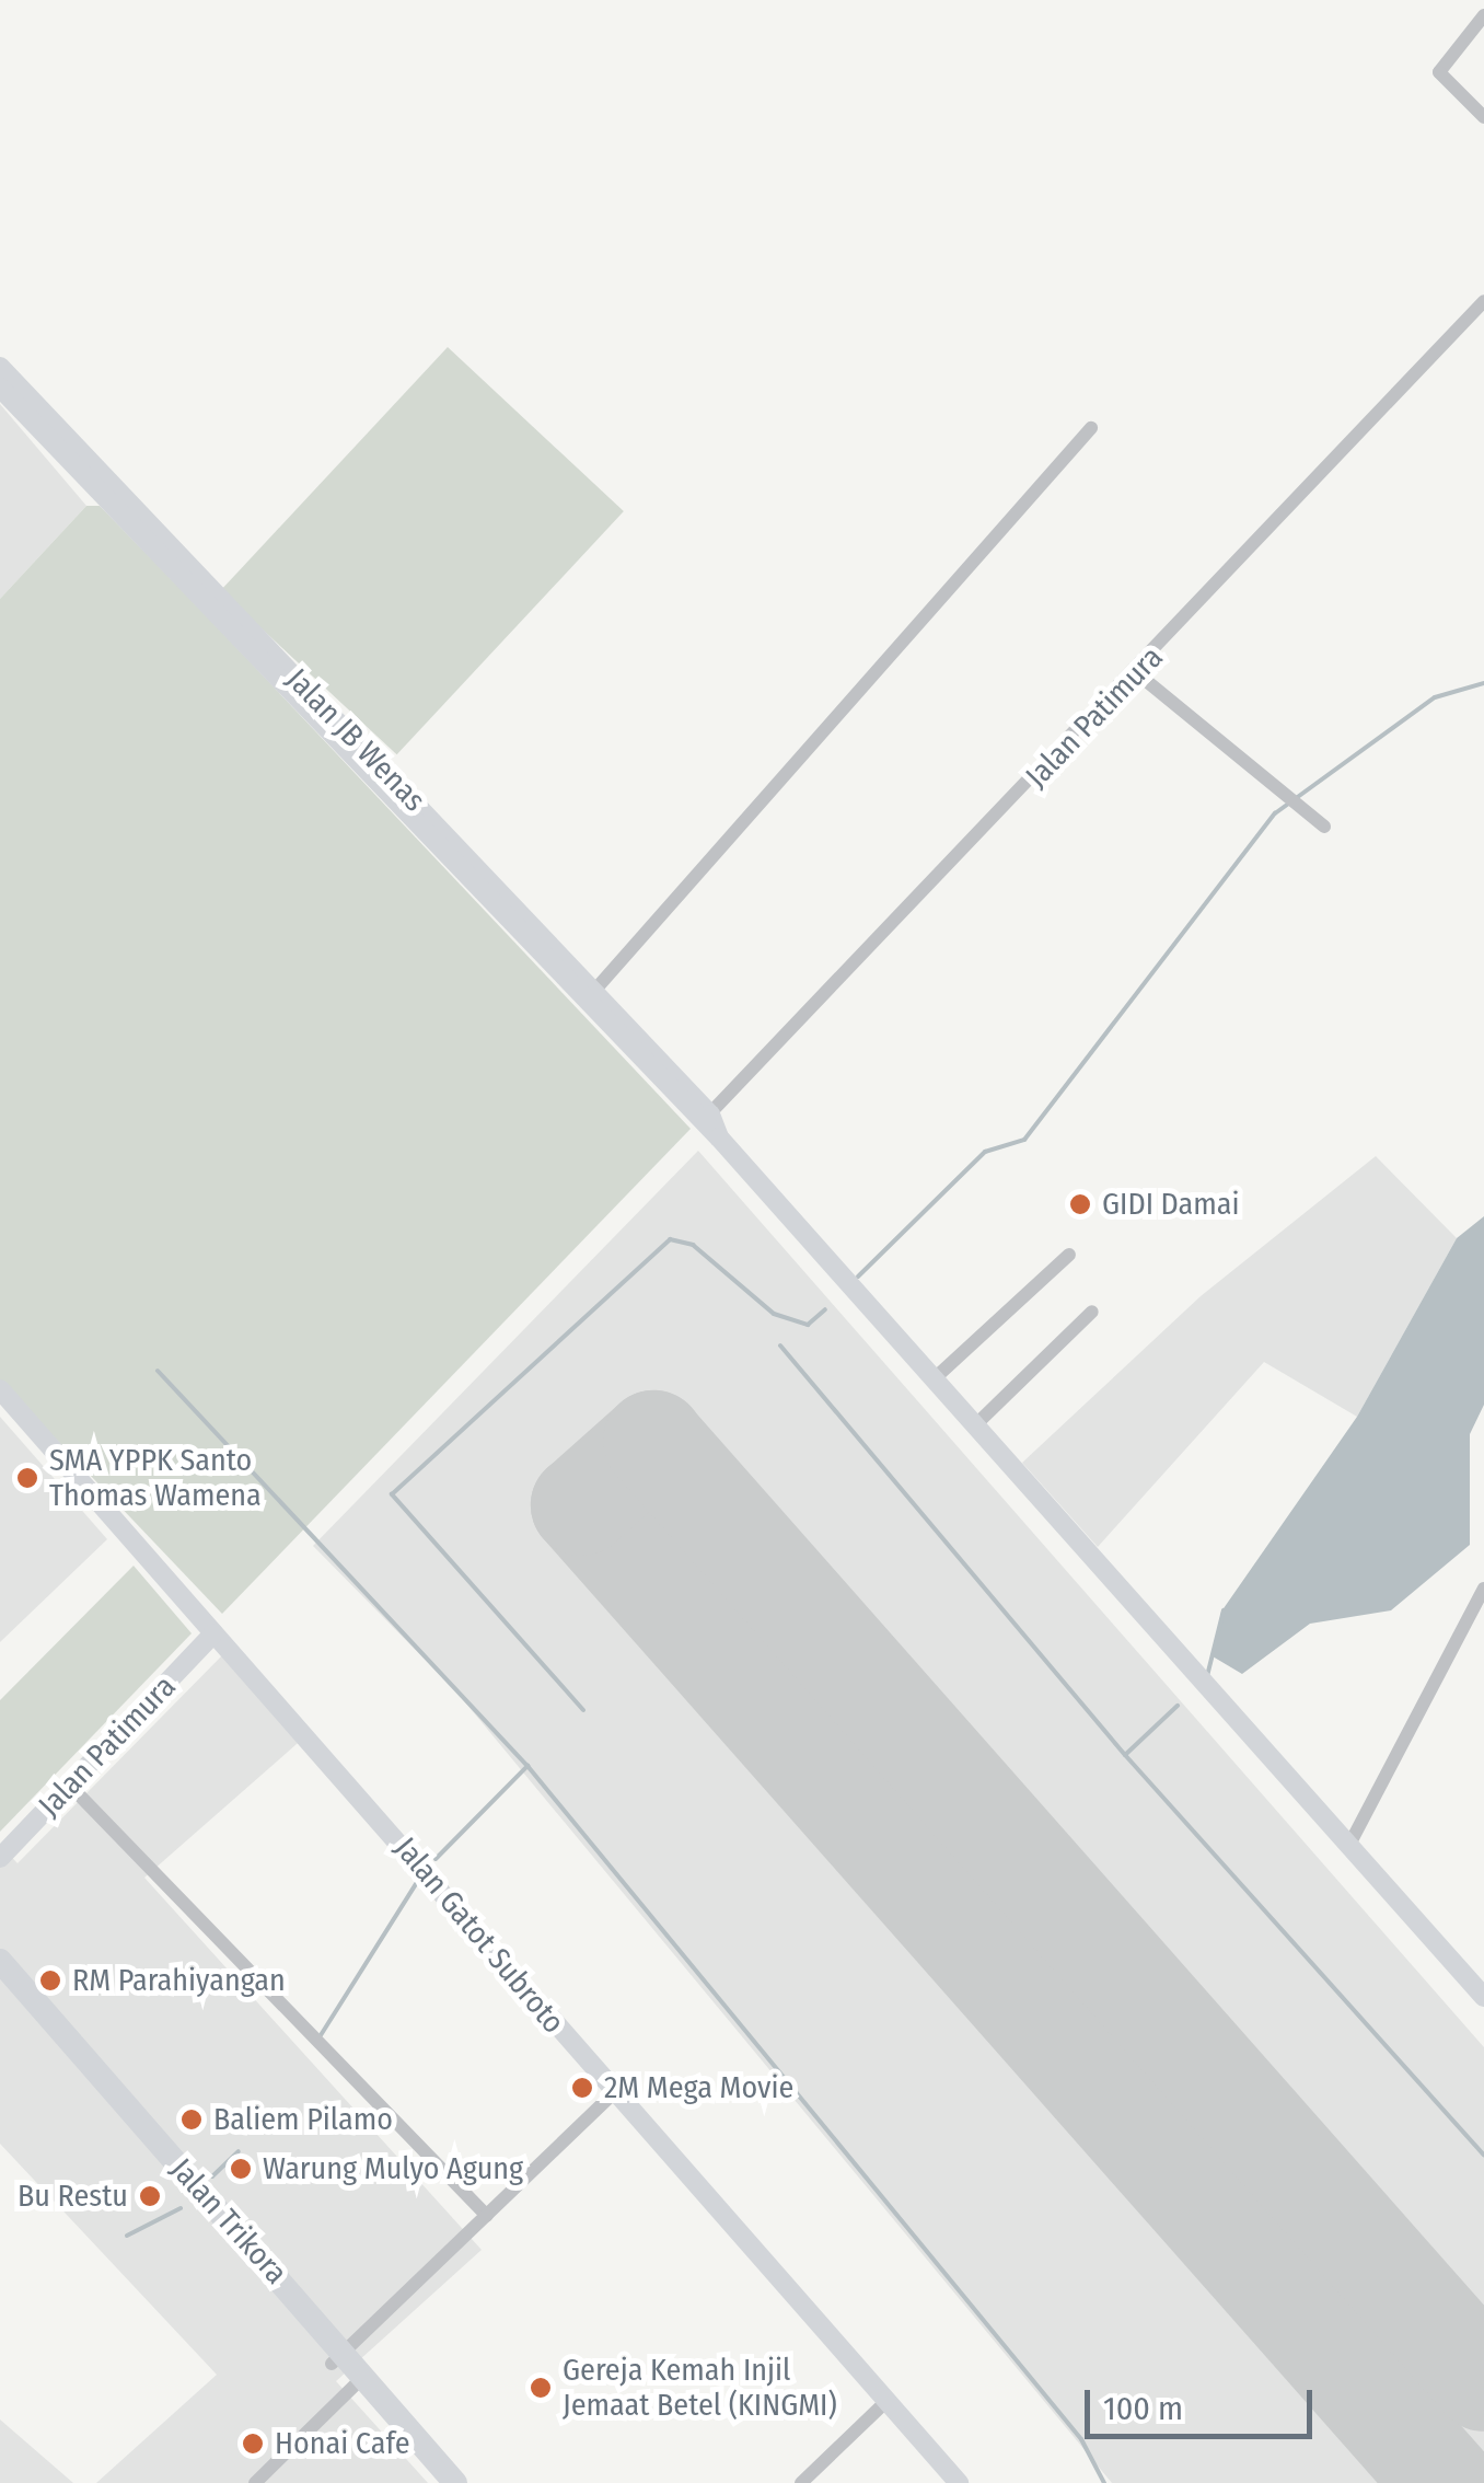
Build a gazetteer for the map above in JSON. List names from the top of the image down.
{
  "streets": {
    "highway": ["Jalan Trikora"],
    "main road": ["Jalan Patimura", "Jalan JB Wenas", "Jalan Gatot Subroto"]
  },
  "crossings": [
    ["Jalan Patimura", "Jalan JB Wenas"],
    ["Jalan Patimura", "Jalan Gatot Subroto"]
  ],
  "places": [
    "GIDI Damai",
    "SMA YPPK Santo Thomas Wamena",
    "RM Parahiyangan",
    "2M Mega Movie",
    "Baliem Pilamo",
    "Warung Mulyo Agung",
    "Bu Restu",
    "Gereja Kemah Injil Jemaat Betel (KINGMI)",
    "Honai Cafe"
  ],
  "scale_bar": "100 m"
}
